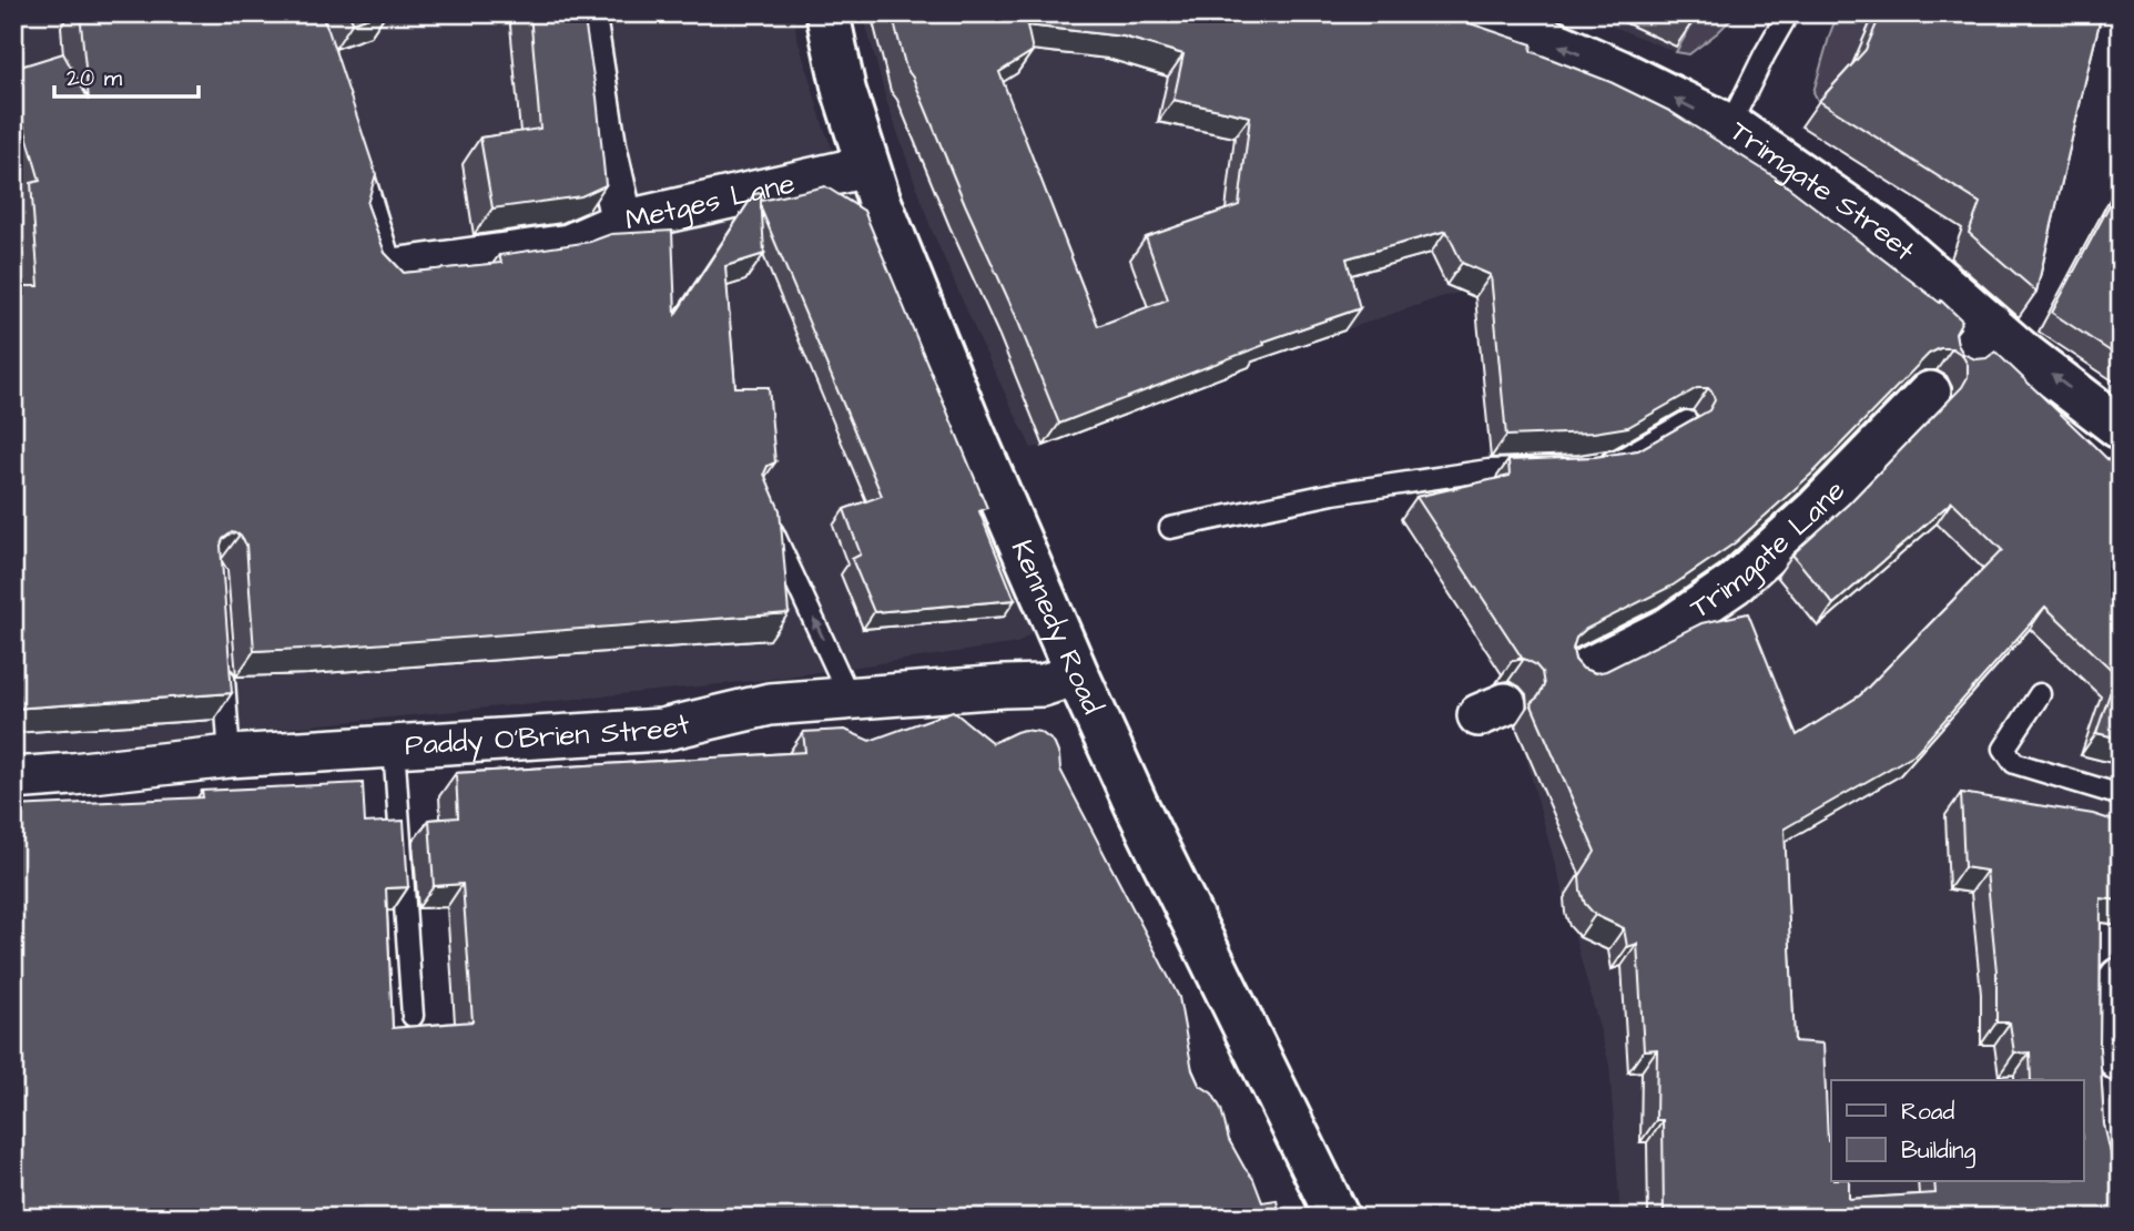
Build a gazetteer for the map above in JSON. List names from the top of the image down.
{
  "streets": {
    "street": [
      "Trimgate Street",
      "Metges Lane",
      "Trimgate Lane",
      "Kennedy Road",
      "Paddy O'Brien Street"
    ]
  },
  "crossings": [
    ["Metges Lane", "Kennedy Road"],
    ["Kennedy Road", "Paddy O'Brien Street"]
  ],
  "one_way": ["Trimgate Street"],
  "legend": ["Road", "Building"],
  "scale_bar": "20 m"
}
